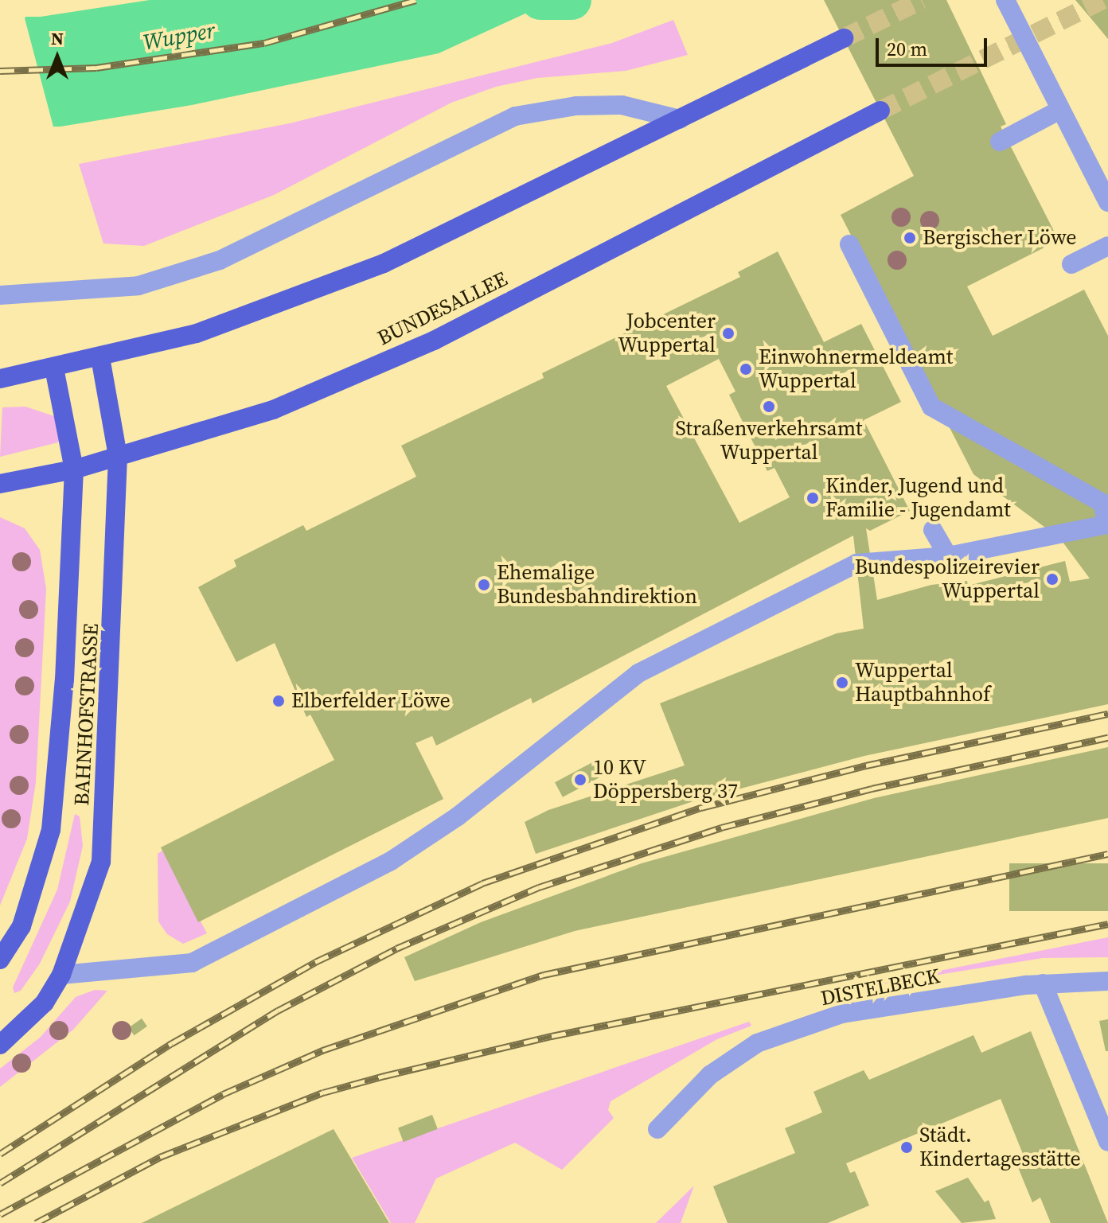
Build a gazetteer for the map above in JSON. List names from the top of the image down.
{
  "streets": {
    "main road": ["BUNDESALLEE", "BAHNHOFSTRASSE"],
    "street": ["DISTELBECK"]
  },
  "crossings": [
    ["BUNDESALLEE", "BAHNHOFSTRASSE"]
  ],
  "water": ["Wupper"],
  "places": [
    "Bergischer Löwe",
    "Jobcenter Wuppertal",
    "Einwohnermeldeamt Wuppertal",
    "Straßenverkehrsamt Wuppertal",
    "Kinder, Jugend und Familie - Jugendamt",
    "Bundespolizeirevier Wuppertal",
    "Ehemalige Bundesbahndirektion",
    "Wuppertal Hauptbahnhof",
    "Elberfelder Löwe",
    "10 KV Döppersberg 37",
    "Städt. Kindertagesstätte"
  ],
  "scale_bar": "20 m",
  "north": "top"
}
